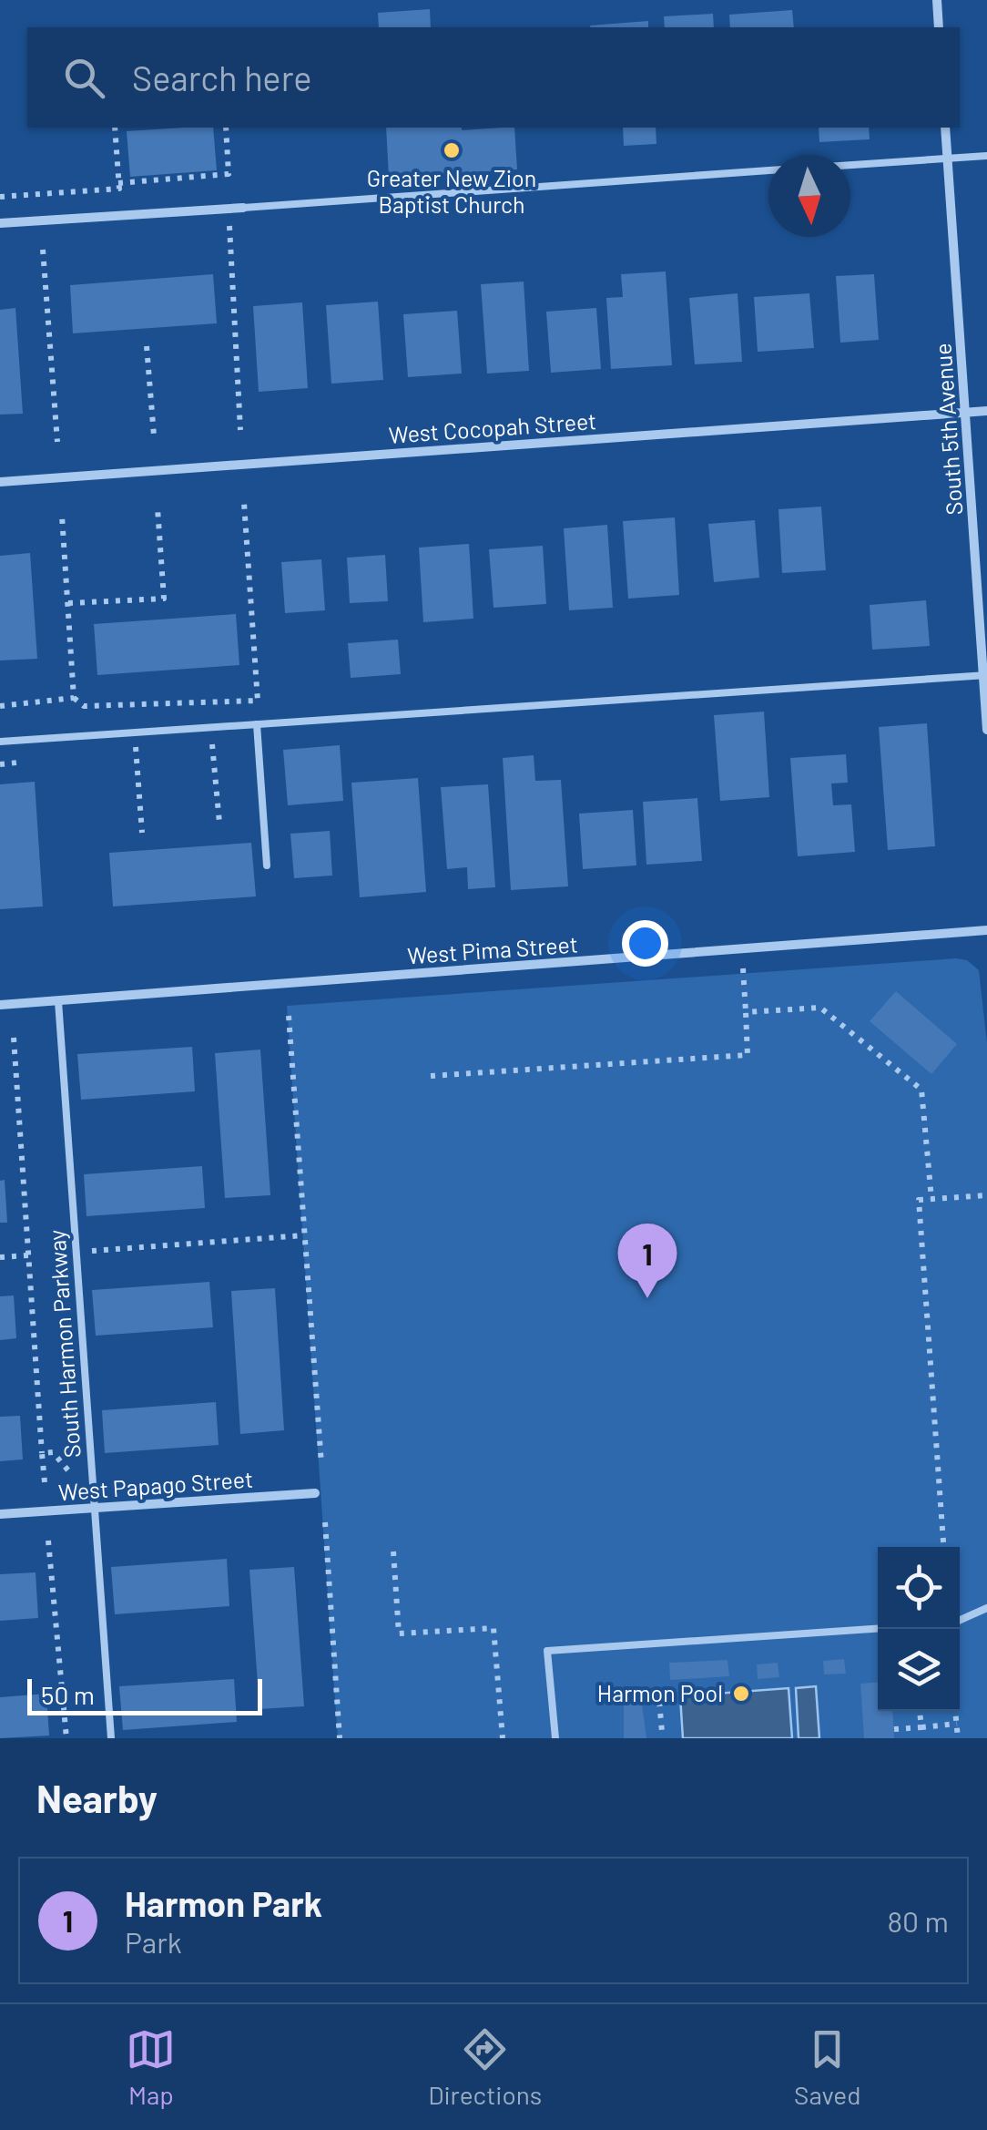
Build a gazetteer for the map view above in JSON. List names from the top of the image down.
{
  "streets": {
    "street": [
      "West Cocopah Street",
      "South 5th Avenue",
      "West Pima Street",
      "West Papago Street"
    ],
    "lane": ["South Harmon Parkway"]
  },
  "crossings": [
    ["West Cocopah Street", "South 5th Avenue"],
    ["West Pima Street", "South Harmon Parkway"],
    ["South Harmon Parkway", "West Papago Street"]
  ],
  "places": ["Greater New Zion Baptist Church", "Harmon Pool"],
  "scale_bar": "50 m",
  "north": "bottom",
  "page": {
    "search": "Search here",
    "pins": "1",
    "scale": "50 m",
    "heading": "Nearby",
    "list": [
      {
        "mark": "1",
        "name": "Harmon Park",
        "note": "Park",
        "value": "80 m"
      }
    ],
    "nav": ["Map", "Directions", "Saved"]
  }
}
